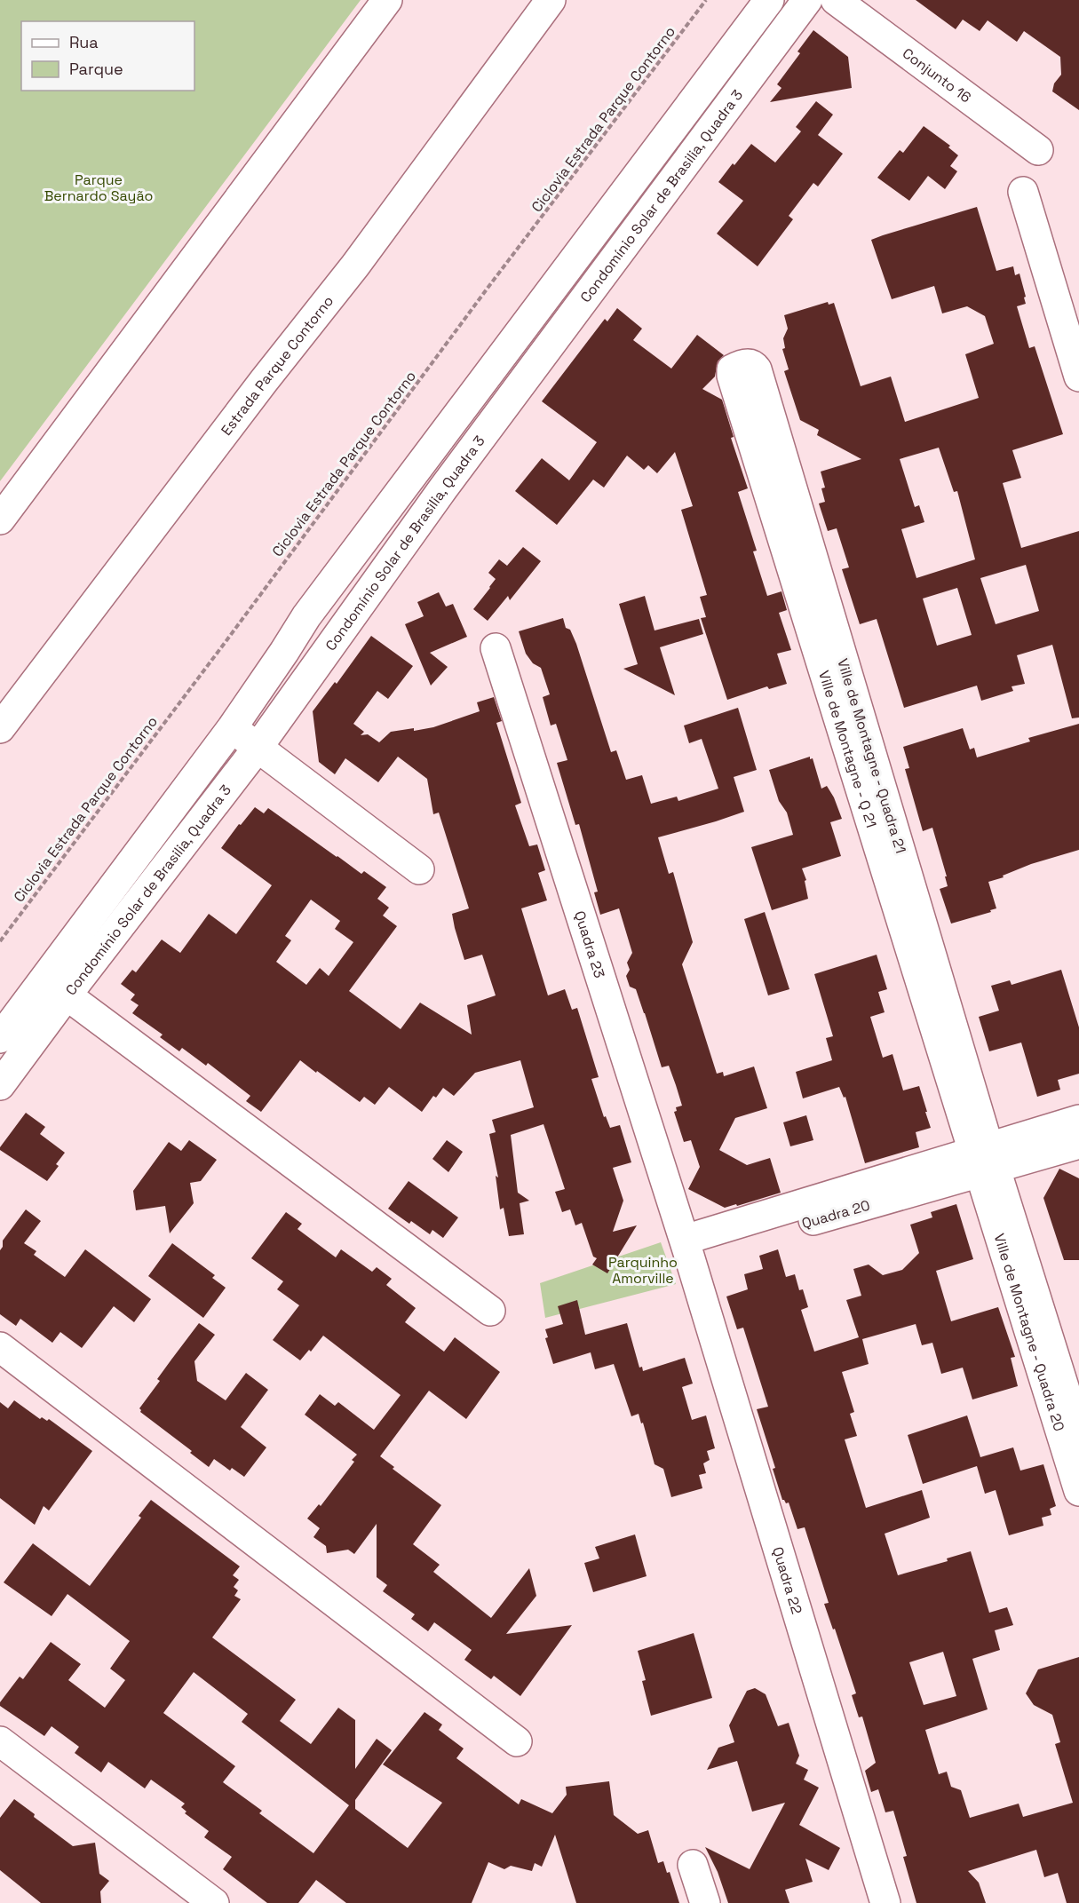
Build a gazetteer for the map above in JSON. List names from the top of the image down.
{
  "streets": {
    "street": [
      "Conjunto 16",
      "Condomínio Solar de Brasilia, Quadra 3",
      "Estrada Parque Contorno",
      "Ville de Montagne - Q 21",
      "Quadra 23",
      "Quadra 20",
      "Ville de Montagne - Quadra 20",
      "Quadra 22"
    ],
    "path": ["Ciclovia Estrada Parque Contorno"]
  },
  "crossings": [
    ["Ville de Montagne - Q 21", "Quadra 20"],
    ["Ville de Montagne - Q 21", "Ville de Montagne - Quadra 20"],
    ["Quadra 23", "Quadra 20"],
    ["Quadra 23", "Quadra 22"],
    ["Quadra 20", "Ville de Montagne - Quadra 20"],
    ["Quadra 20", "Quadra 22"]
  ],
  "parks": ["Parque Bernardo Sayão", "Parquinho Amorville"],
  "legend": ["Rua", "Parque"]
}
